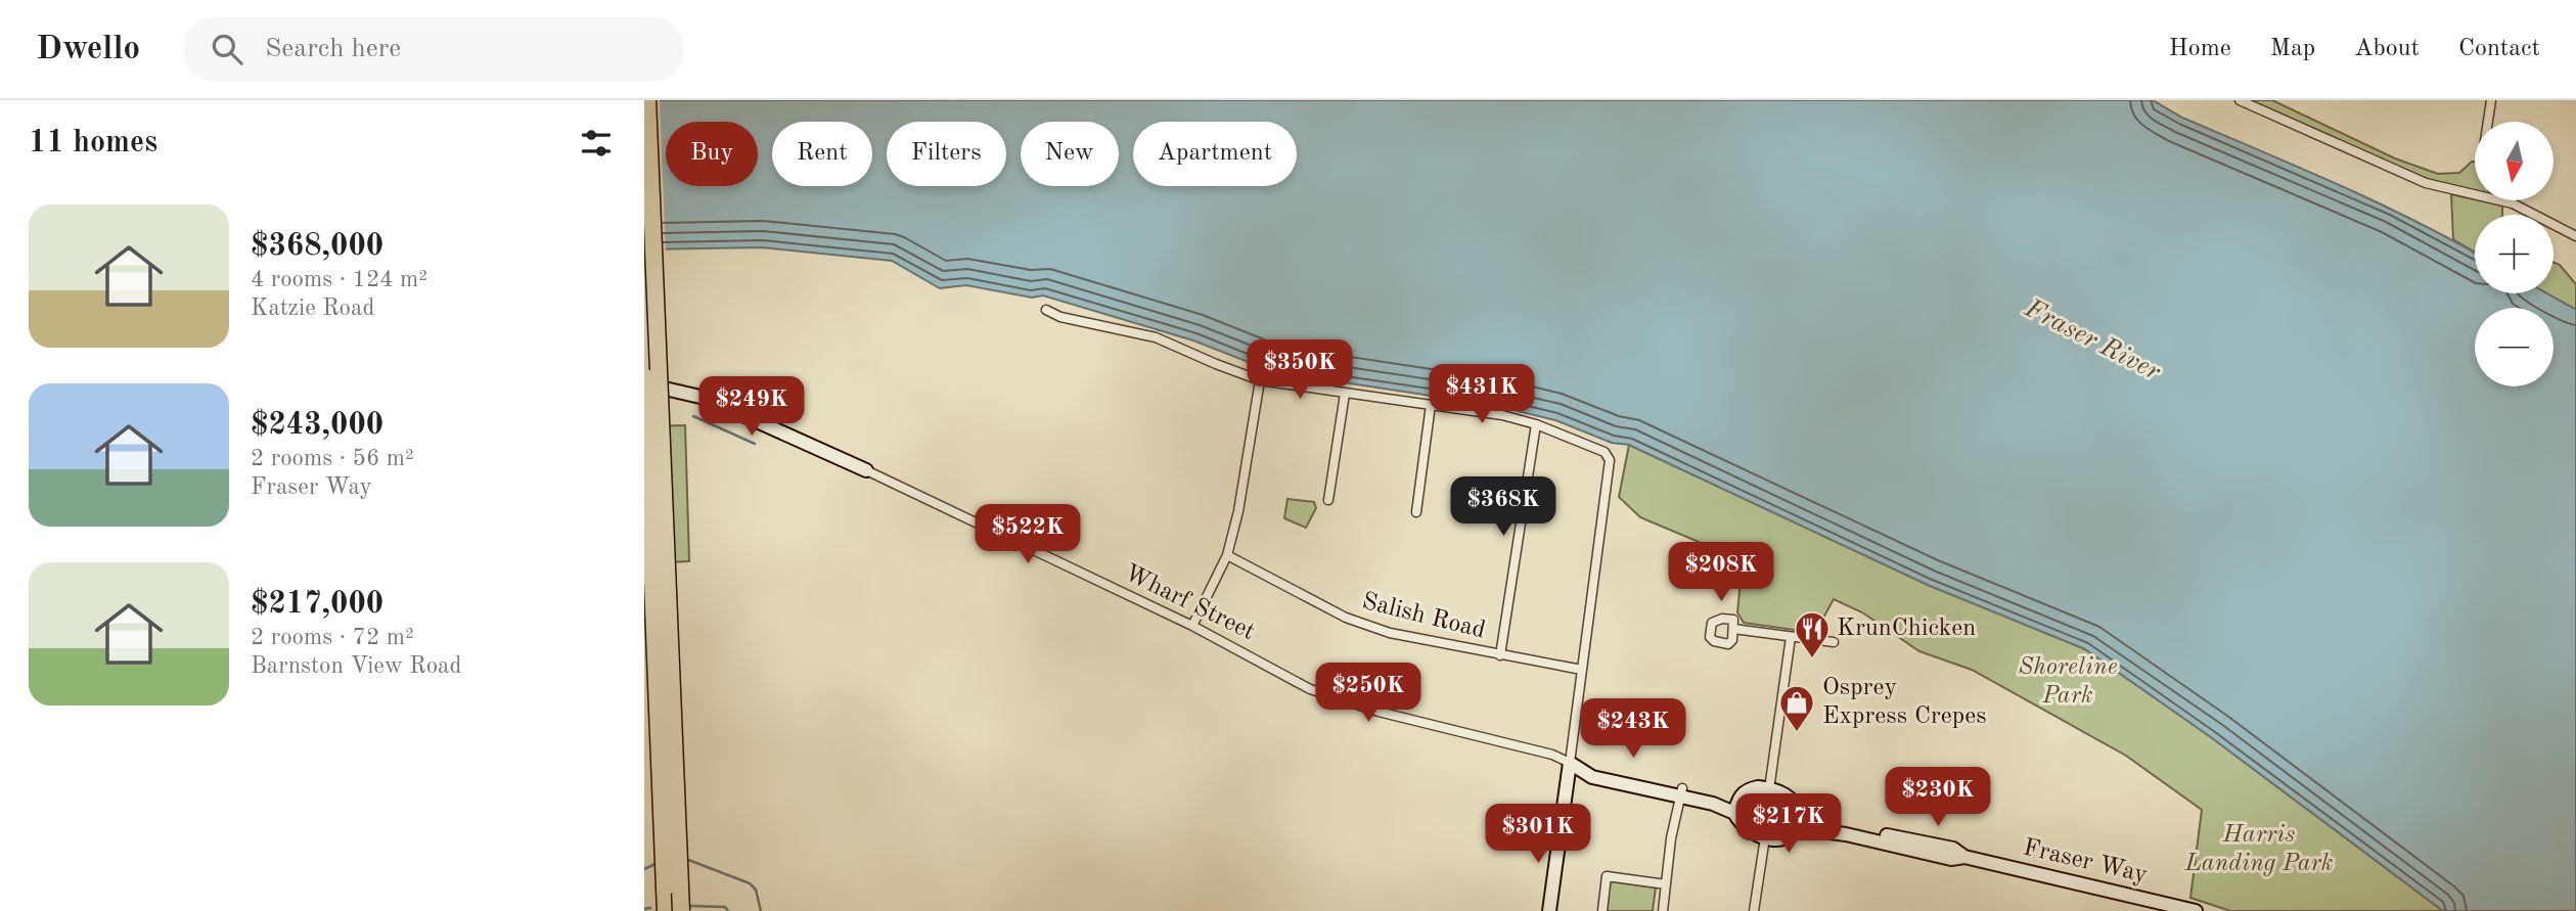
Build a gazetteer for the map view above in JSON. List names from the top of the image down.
{
  "streets": {
    "street": ["Wharf Street", "Salish Road", "Fraser Way"]
  },
  "water": ["Fraser River"],
  "parks": ["Shoreline Park", "Harris Landing Park"],
  "places": {
    "restaurant": ["KrunChicken"],
    "shop": ["Osprey Express Crepes"]
  },
  "north": "bottom",
  "page": {
    "header": "Dwello",
    "search": "Search here",
    "nav": [
      "Home",
      "Map",
      "About",
      "Contact"
    ],
    "heading": "11 homes",
    "map_buttons": ["+", "−"],
    "chip": [
      "Buy",
      "Rent",
      "Filters",
      "New",
      "Apartment"
    ],
    "list": [
      {
        "name": "$368,000",
        "note": "4 rooms · 124 m² · Katzie Road"
      },
      {
        "name": "$243,000",
        "note": "2 rooms · 56 m² · Fraser Way"
      },
      {
        "name": "$217,000",
        "note": "2 rooms · 72 m² · Barnston View Road"
      }
    ],
    "price": [
      "$350K",
      "$431K",
      "$249K",
      "$368K",
      "$522K",
      "$208K",
      "$250K",
      "$243K",
      "$230K",
      "$217K",
      "$301K"
    ]
  }
}
